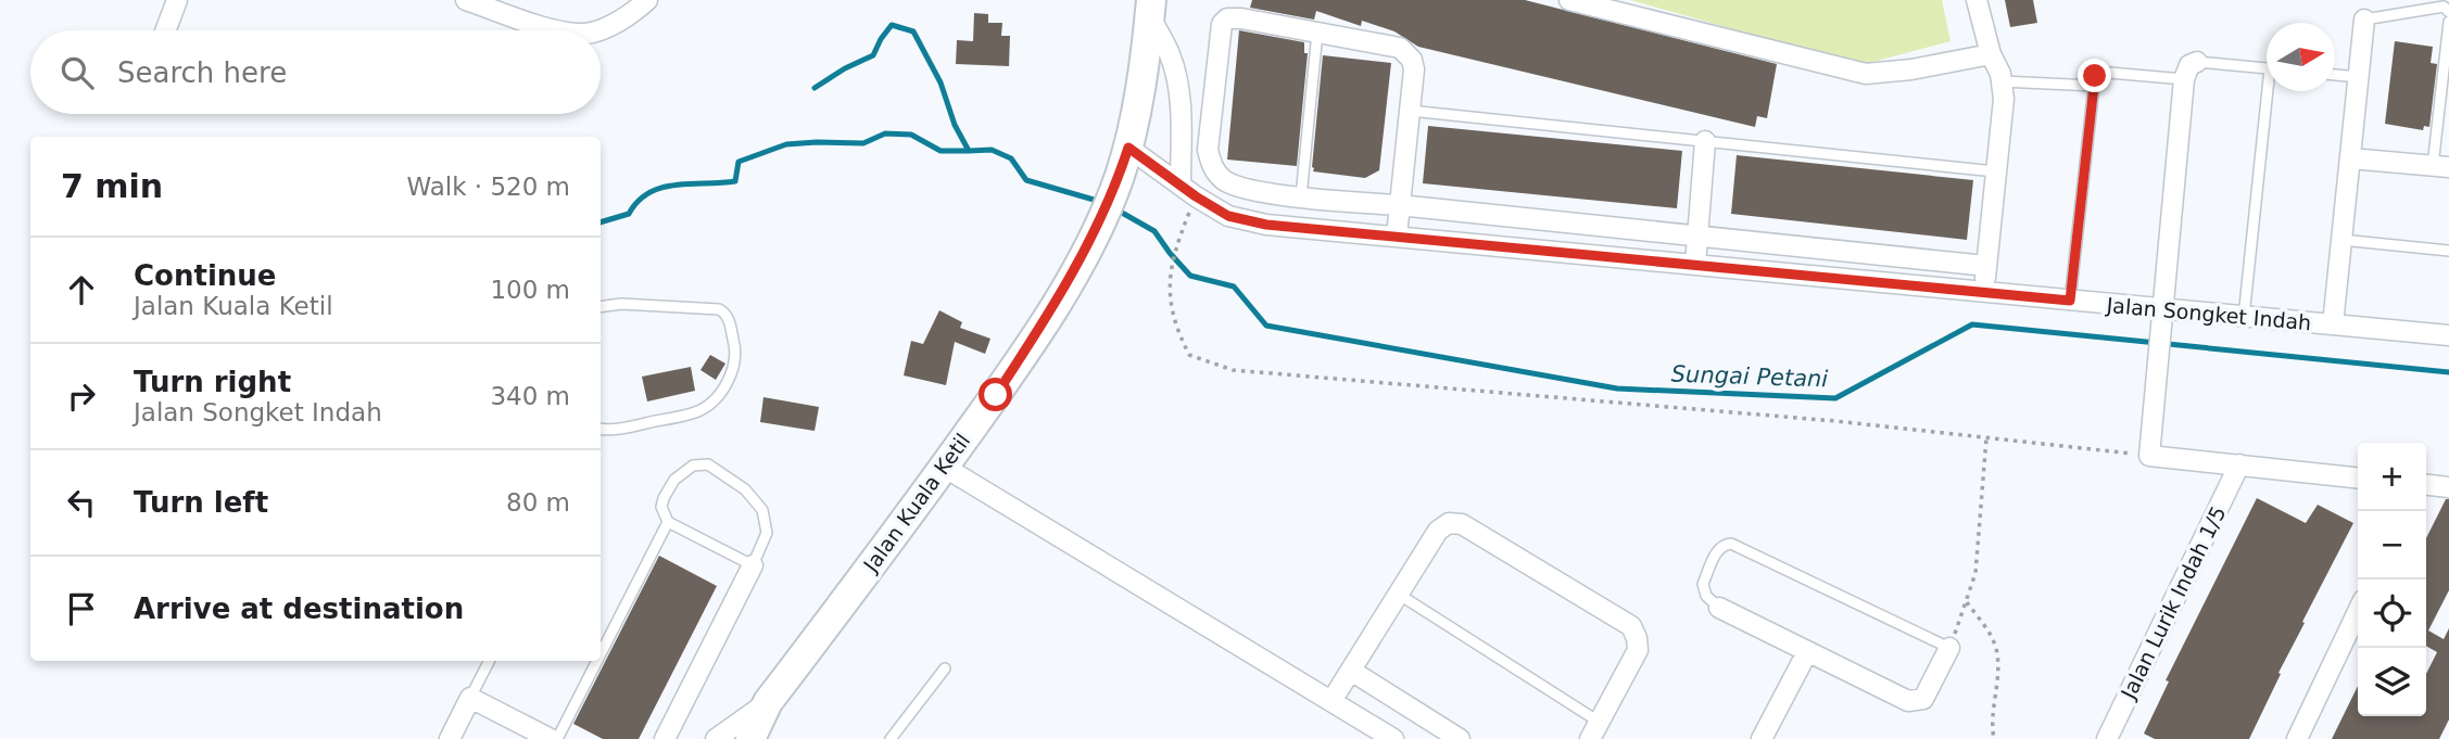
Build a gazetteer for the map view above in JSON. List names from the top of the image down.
{
  "streets": {
    "main road": ["Jalan Kuala Ketil"],
    "street": ["Jalan Songket Indah", "Jalan Lurik Indah 1/5"]
  },
  "crossings": [
    ["Jalan Songket Indah", "Jalan Kuala Ketil"]
  ],
  "water": ["Sungai Petani"],
  "north": "right",
  "page": {
    "search": "Search here",
    "heading": ["7 min", "Walk · 520 m"],
    "list": [
      ["Continue", "Jalan Kuala Ketil", "100 m"],
      ["Turn right", "Jalan Songket Indah", "340 m"],
      ["Turn left", "80 m"],
      "Arrive at destination"
    ],
    "map_buttons": ["+", "−"]
  }
}
